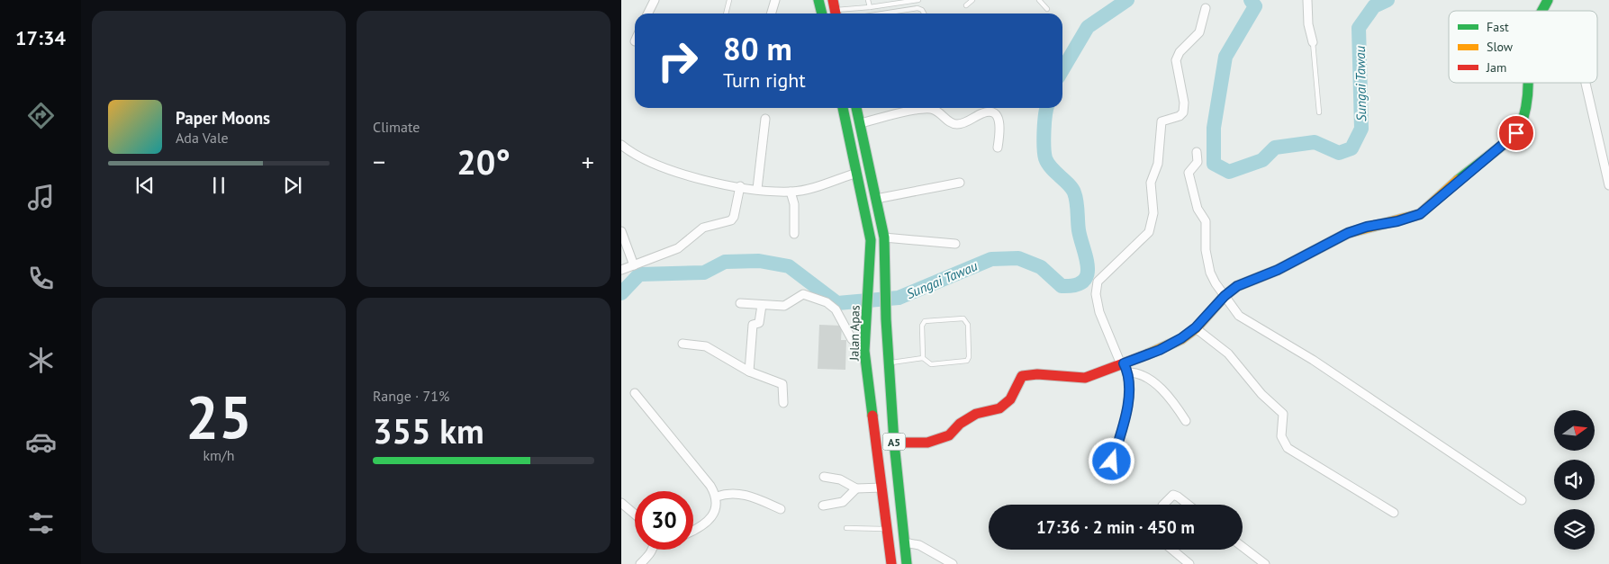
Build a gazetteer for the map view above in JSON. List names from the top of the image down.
{
  "streets": {
    "main road": ["Jalan Apas", "A5"]
  },
  "water": ["Sungai Tawau"],
  "legend": ["Fast", "Slow", "Jam"],
  "north": "right",
  "page": {
    "tabs": "17:34",
    "tile": [
      "Climate",
      ["25", "km/h"],
      ["Range · 71%", "355 km"]
    ],
    "turn": ["80 m", "Turn right"],
    "song": ["Paper Moons", "Ada Vale"],
    "heat": ["−", "20°", "+"],
    "limit": "30",
    "trip": "17:36 · 2 min · 450 m"
  }
}
